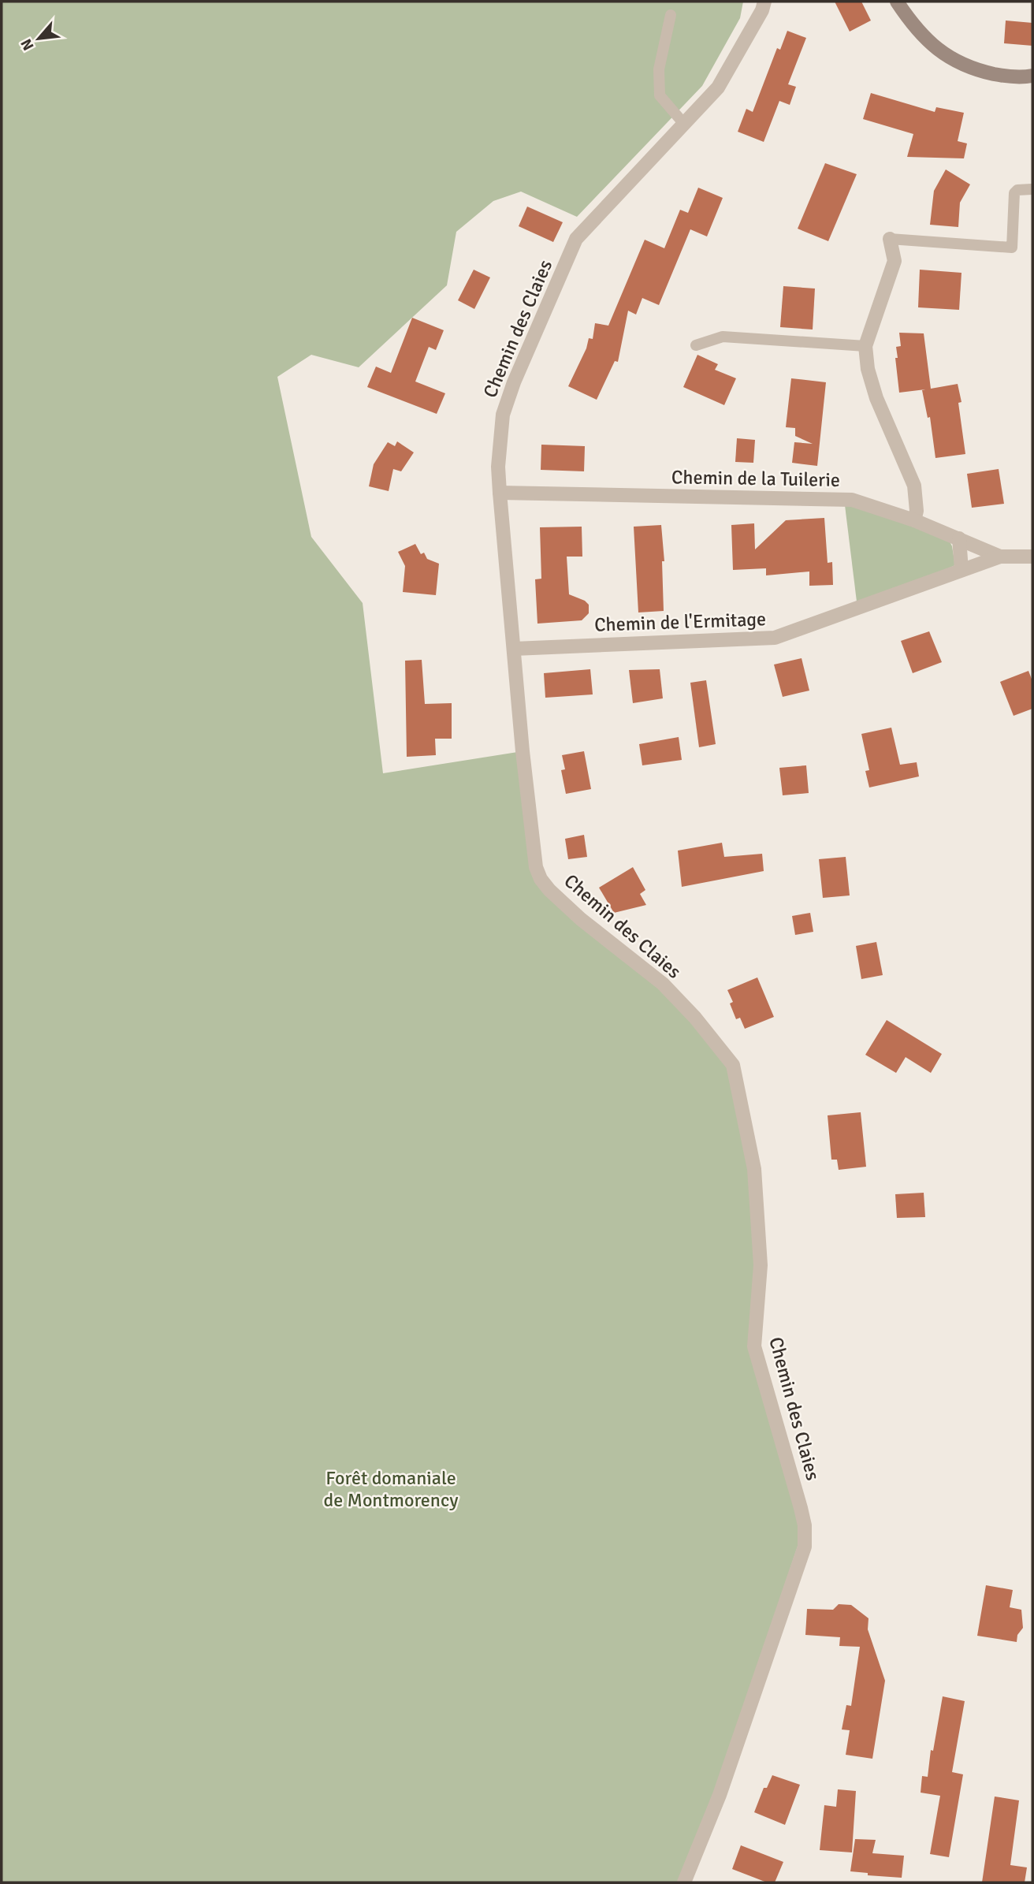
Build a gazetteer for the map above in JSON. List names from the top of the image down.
{
  "streets": {
    "street": ["Chemin des Claies", "Chemin de la Tuilerie", "Chemin de l'Ermitage"]
  },
  "crossings": [
    ["Chemin des Claies", "Chemin de la Tuilerie"],
    ["Chemin des Claies", "Chemin de l'Ermitage"],
    ["Chemin de la Tuilerie", "Chemin de l'Ermitage"]
  ],
  "parks": ["Forêt domaniale de Montmorency"],
  "north": "bottom left"
}
